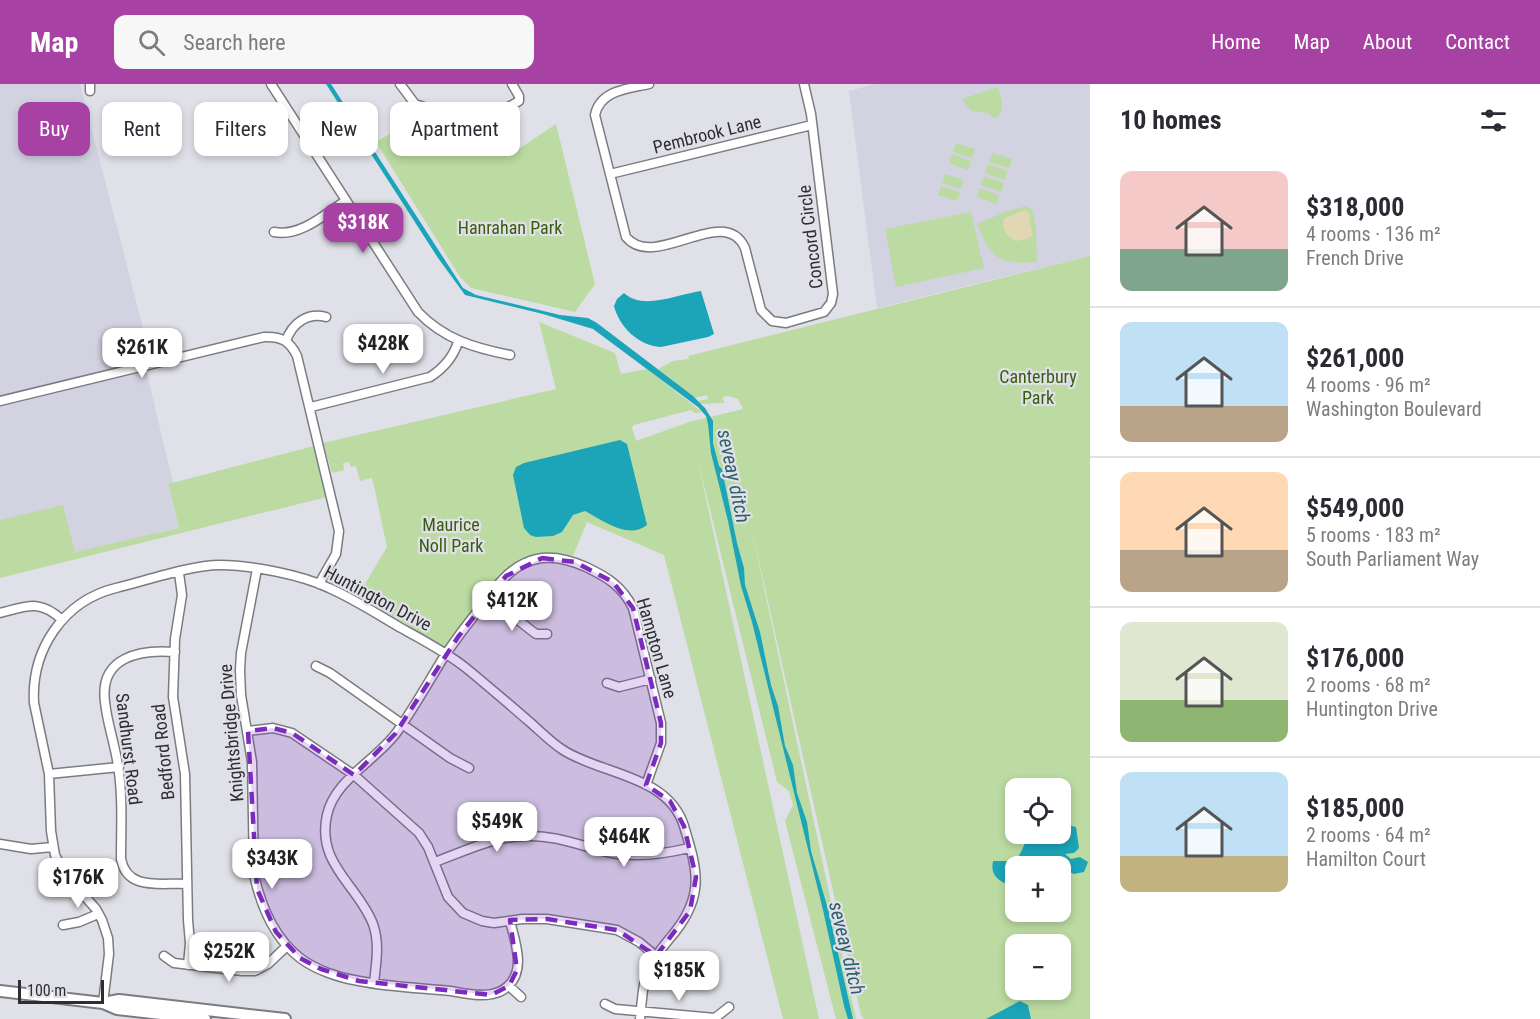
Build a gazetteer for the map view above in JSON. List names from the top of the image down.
{
  "streets": {
    "street": [
      "Pembrook Lane",
      "Concord Circle",
      "Huntington Drive",
      "Hampton Lane",
      "Knightsbridge Drive",
      "Sandhurst Road",
      "Bedford Road"
    ]
  },
  "crossings": [
    ["Pembrook Lane", "Concord Circle"],
    ["Huntington Drive", "Hampton Lane"],
    ["Huntington Drive", "Knightsbridge Drive"],
    ["Huntington Drive", "Bedford Road"],
    ["Hampton Lane", "Knightsbridge Drive"],
    ["Sandhurst Road", "Bedford Road"]
  ],
  "water": ["seveay ditch"],
  "parks": ["Hanrahan Park", "Canterbury Park", "Maurice Noll Park"],
  "scale_bar": "100 m",
  "page": {
    "header": "Map",
    "search": "Search here",
    "nav": [
      "Home",
      "Map",
      "About",
      "Contact"
    ],
    "heading": "10 homes",
    "chip": [
      "Buy",
      "Rent",
      "Filters",
      "New",
      "Apartment"
    ],
    "list": [
      {
        "name": "$318,000",
        "note": "4 rooms · 136 m² · French Drive"
      },
      {
        "name": "$261,000",
        "note": "4 rooms · 96 m² · Washington Boulevard"
      },
      {
        "name": "$549,000",
        "note": "5 rooms · 183 m² · South Parliament Way"
      },
      {
        "name": "$176,000",
        "note": "2 rooms · 68 m² · Huntington Drive"
      },
      {
        "name": "$185,000",
        "note": "2 rooms · 64 m² · Hamilton Court"
      }
    ],
    "price": [
      "$318K",
      "$428K",
      "$261K",
      "$412K",
      "$549K",
      "$464K",
      "$343K",
      "$176K",
      "$252K",
      "$185K"
    ],
    "map_buttons": ["+", "−"],
    "scale": "100 m"
  }
}
